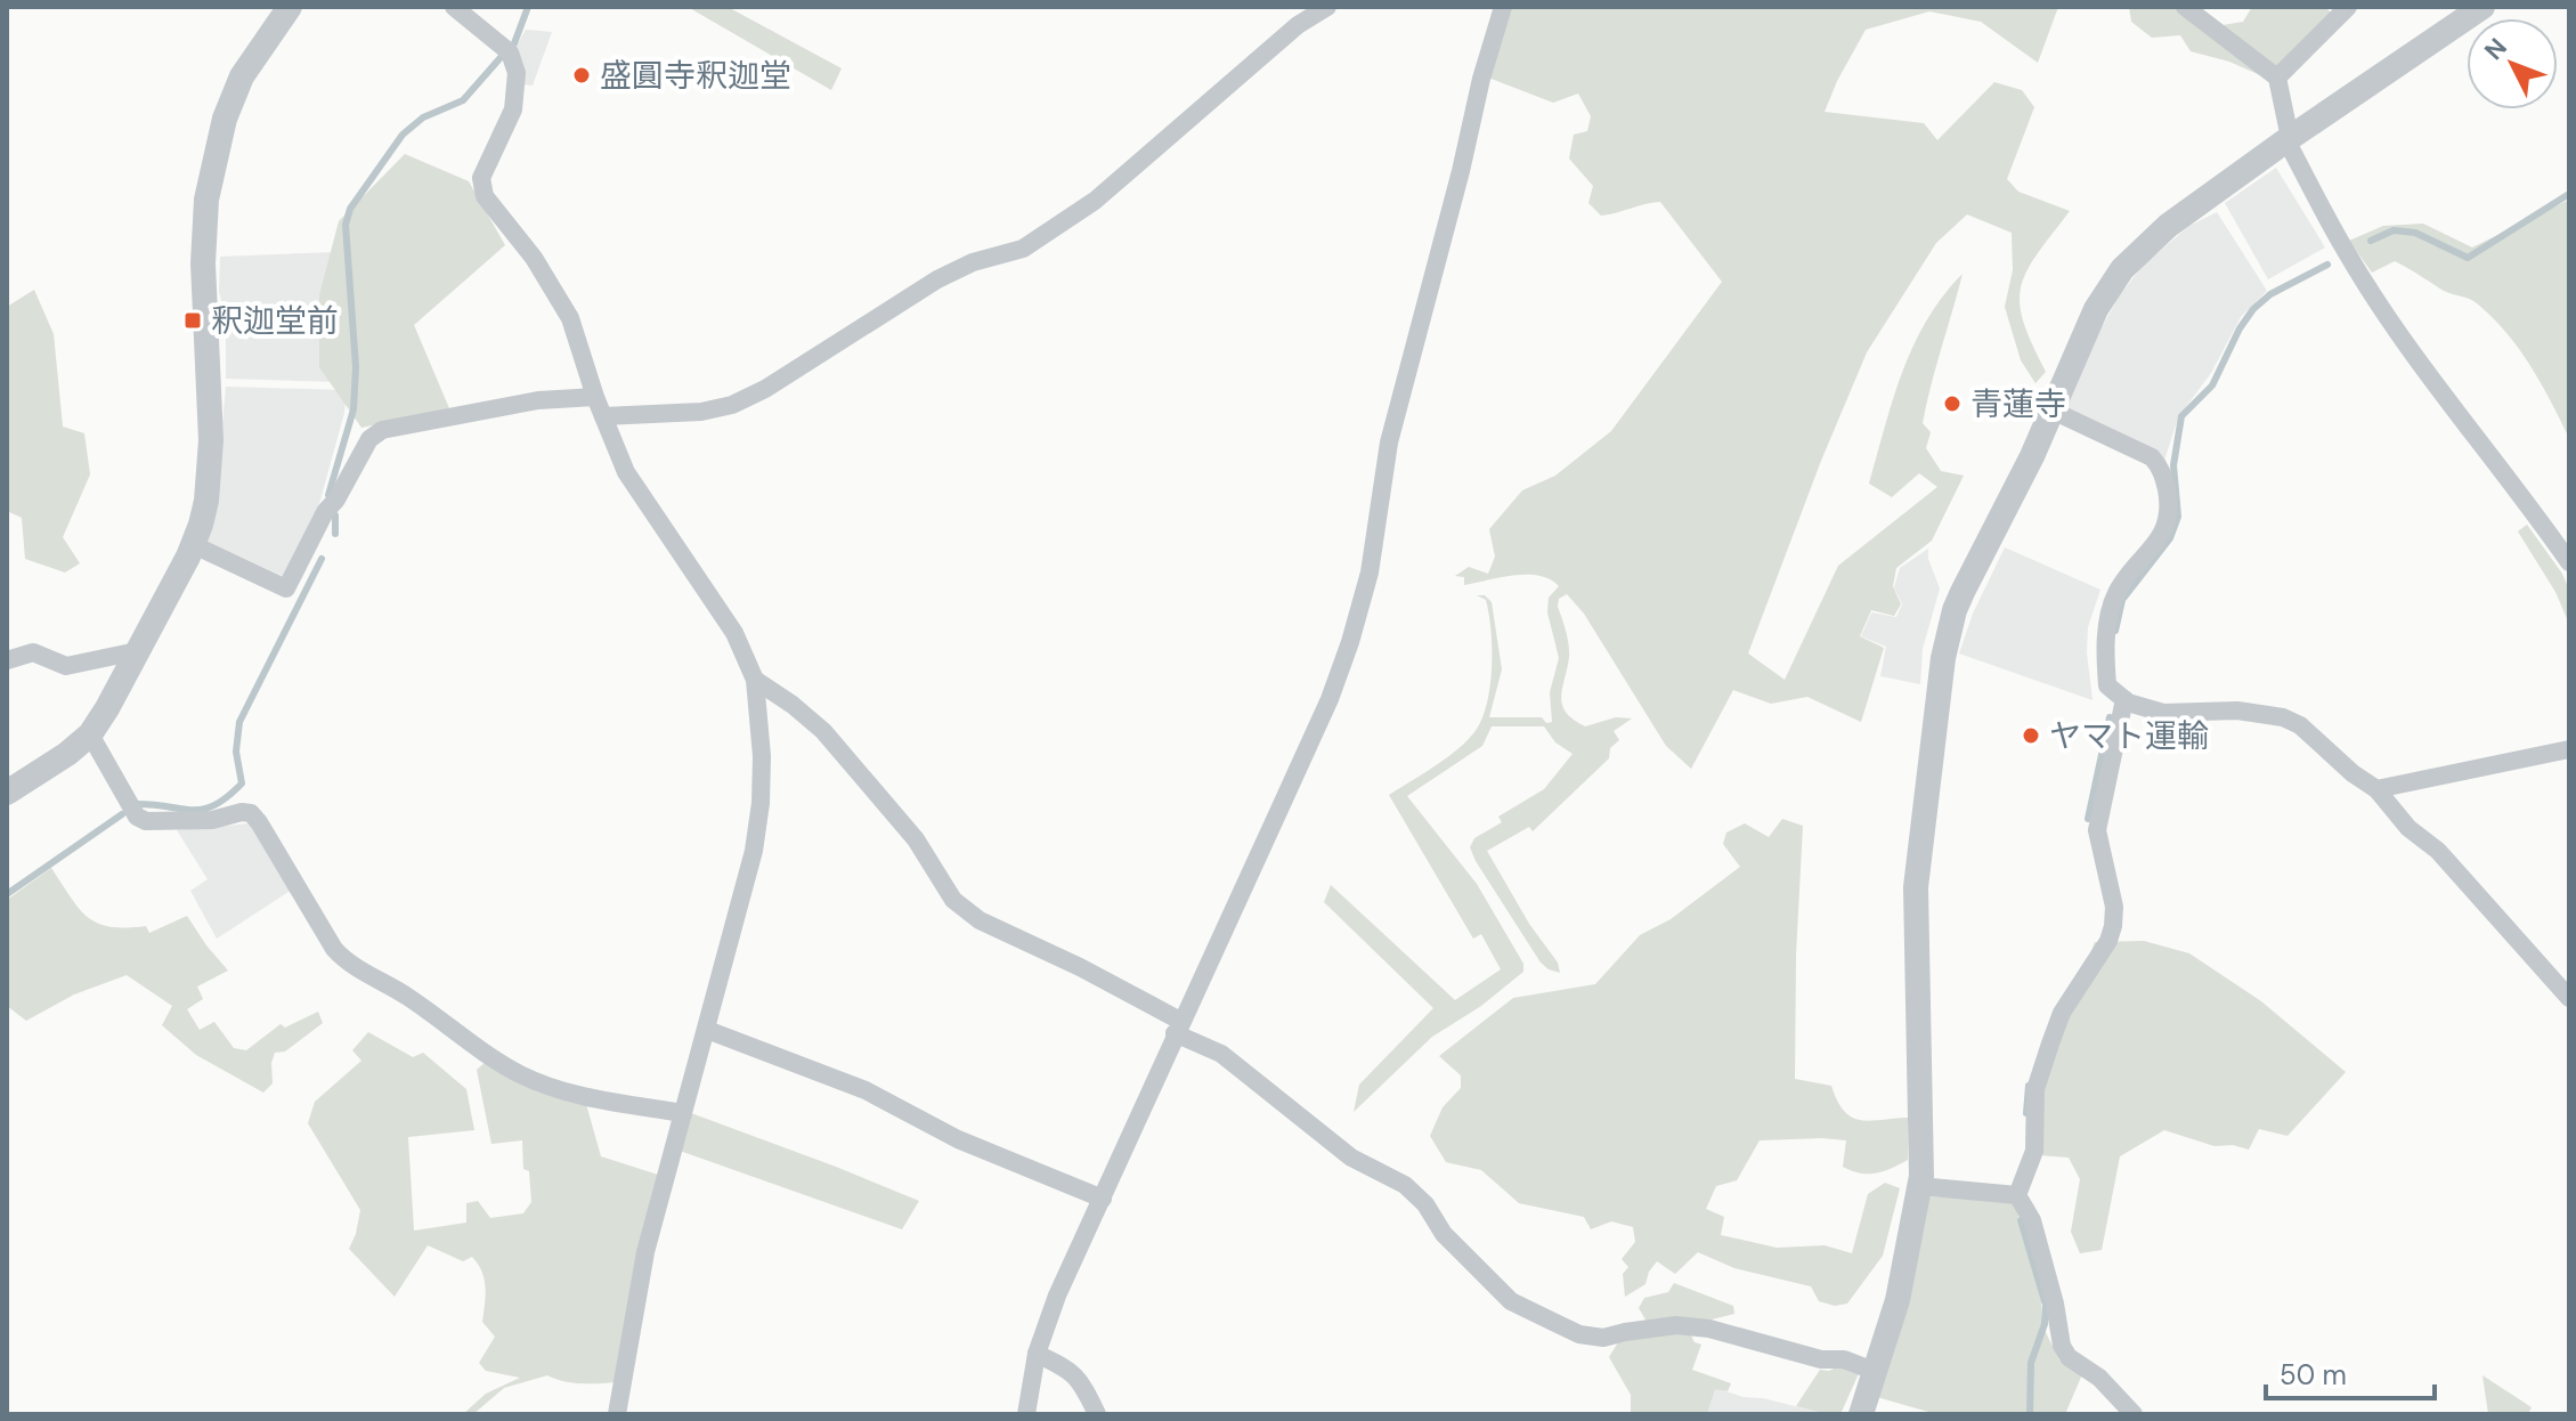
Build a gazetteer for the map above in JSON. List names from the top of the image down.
{
  "places": {
    "other": ["盛圓寺釈迦堂", "青蓮寺", "ヤマト運輸"],
    "transit": ["釈迦堂前"]
  },
  "scale_bar": "50 m",
  "north": "top left"
}
